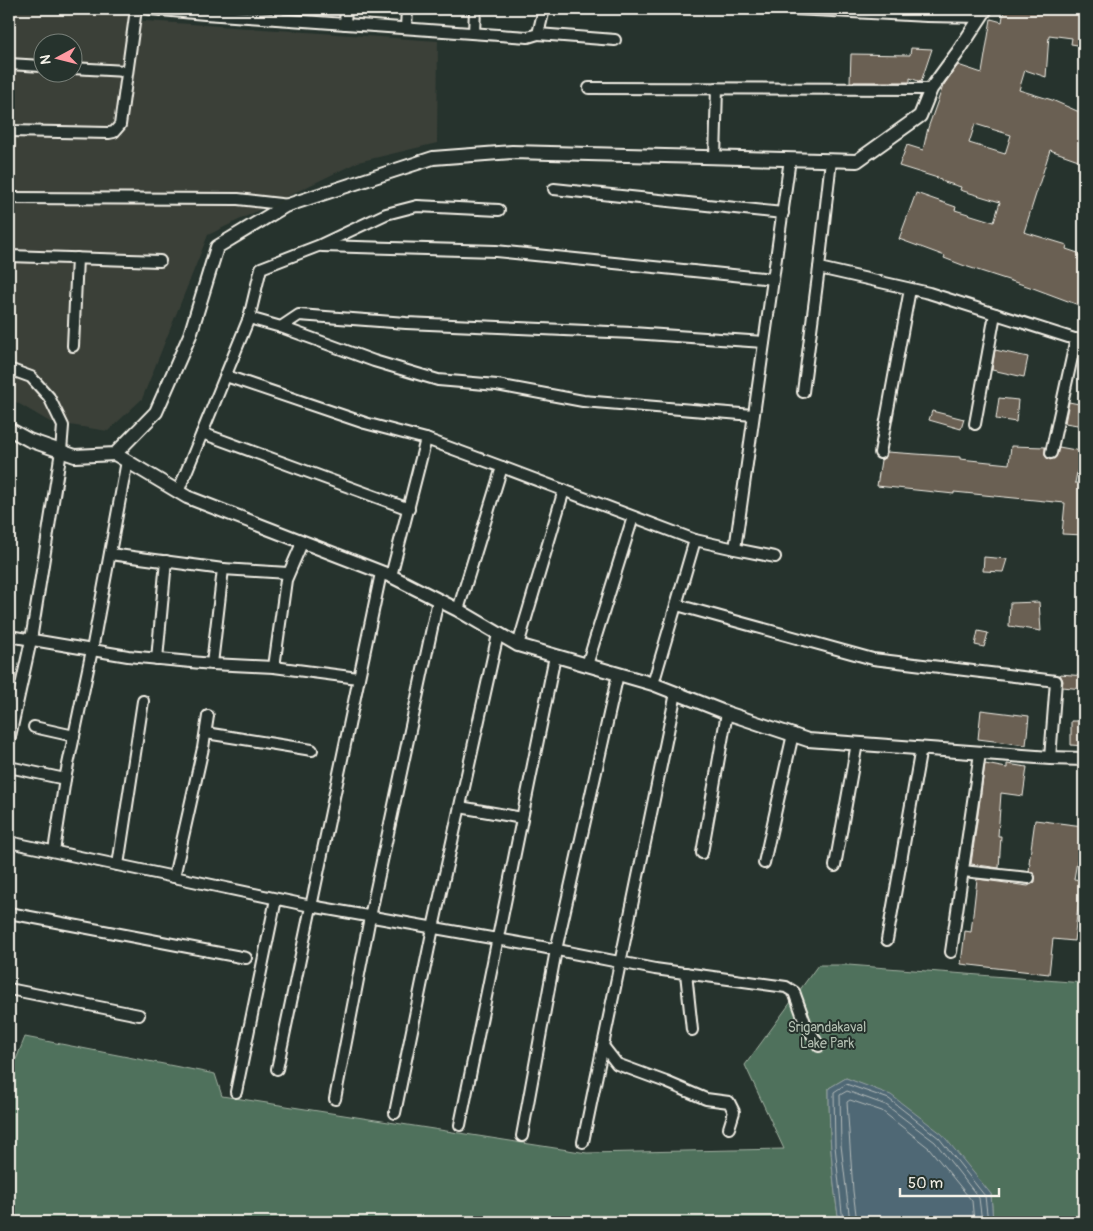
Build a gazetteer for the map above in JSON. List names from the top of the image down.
{
  "parks": ["Srigandakaval Lake Park"],
  "scale_bar": "50 m",
  "north": "left"
}
